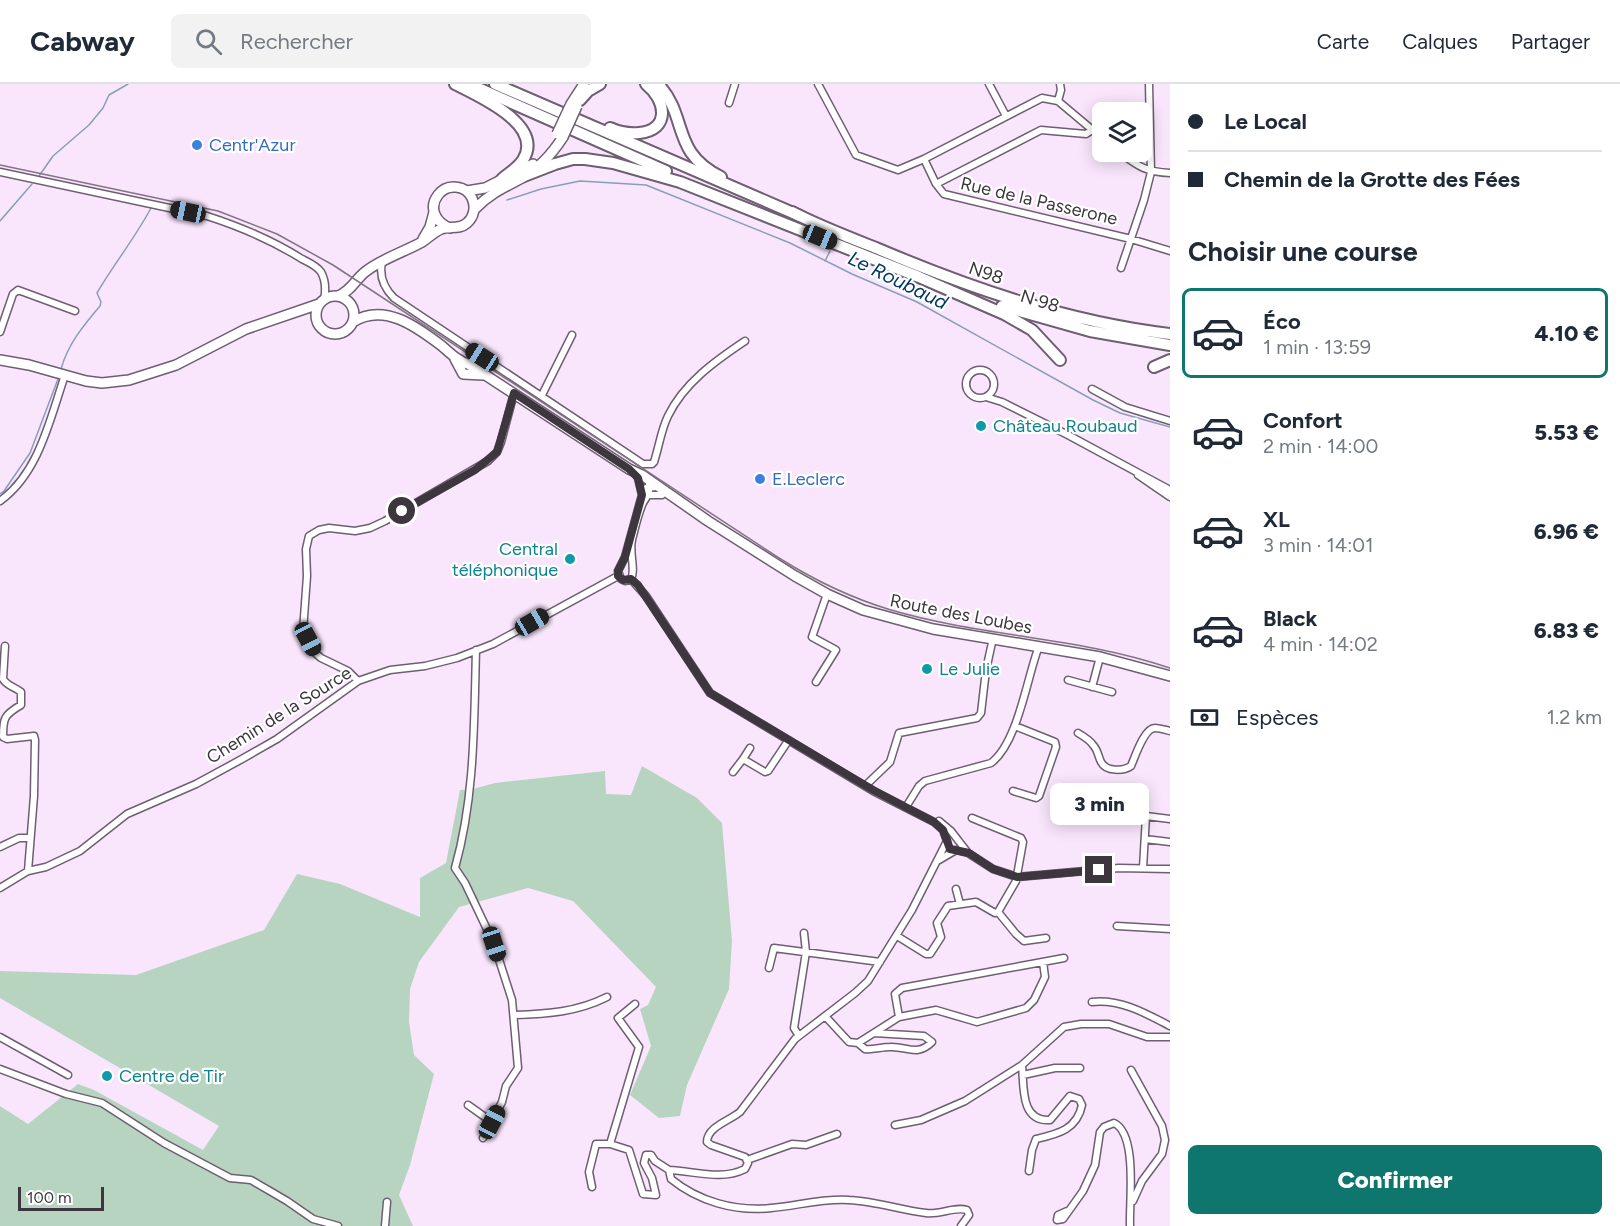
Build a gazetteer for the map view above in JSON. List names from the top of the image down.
{
  "streets": {
    "highway": ["N98", "N 98"],
    "main road": ["Route des Loubes"],
    "street": ["Rue de la Passerone", "Chemin de la Source"]
  },
  "water": ["Le Roubaud"],
  "places": [
    "Centr'Azur",
    "Château Roubaud",
    "E.Leclerc",
    "Central téléphonique",
    "Le Julie",
    "Centre de Tir"
  ],
  "scale_bar": "100 m",
  "page": {
    "header": "Cabway",
    "search": "Rechercher",
    "nav": ["Carte", "Calques", "Partager"],
    "banner": ["Le Local", "Chemin de la Grotte des Fées"],
    "heading": "Choisir une course",
    "list": [
      {
        "name": "Éco",
        "note": "1 min · 13:59",
        "value": "4.10 €"
      },
      {
        "name": "Confort",
        "note": "2 min · 14:00",
        "value": "5.53 €"
      },
      {
        "name": "XL",
        "note": "3 min · 14:01",
        "value": "6.96 €"
      },
      {
        "name": "Black",
        "note": "4 min · 14:02",
        "value": "6.83 €"
      }
    ],
    "pay": ["Espèces", "1.2 km"],
    "bubble": "3 min",
    "buttons": "Confirmer",
    "scale": "100 m"
  }
}
